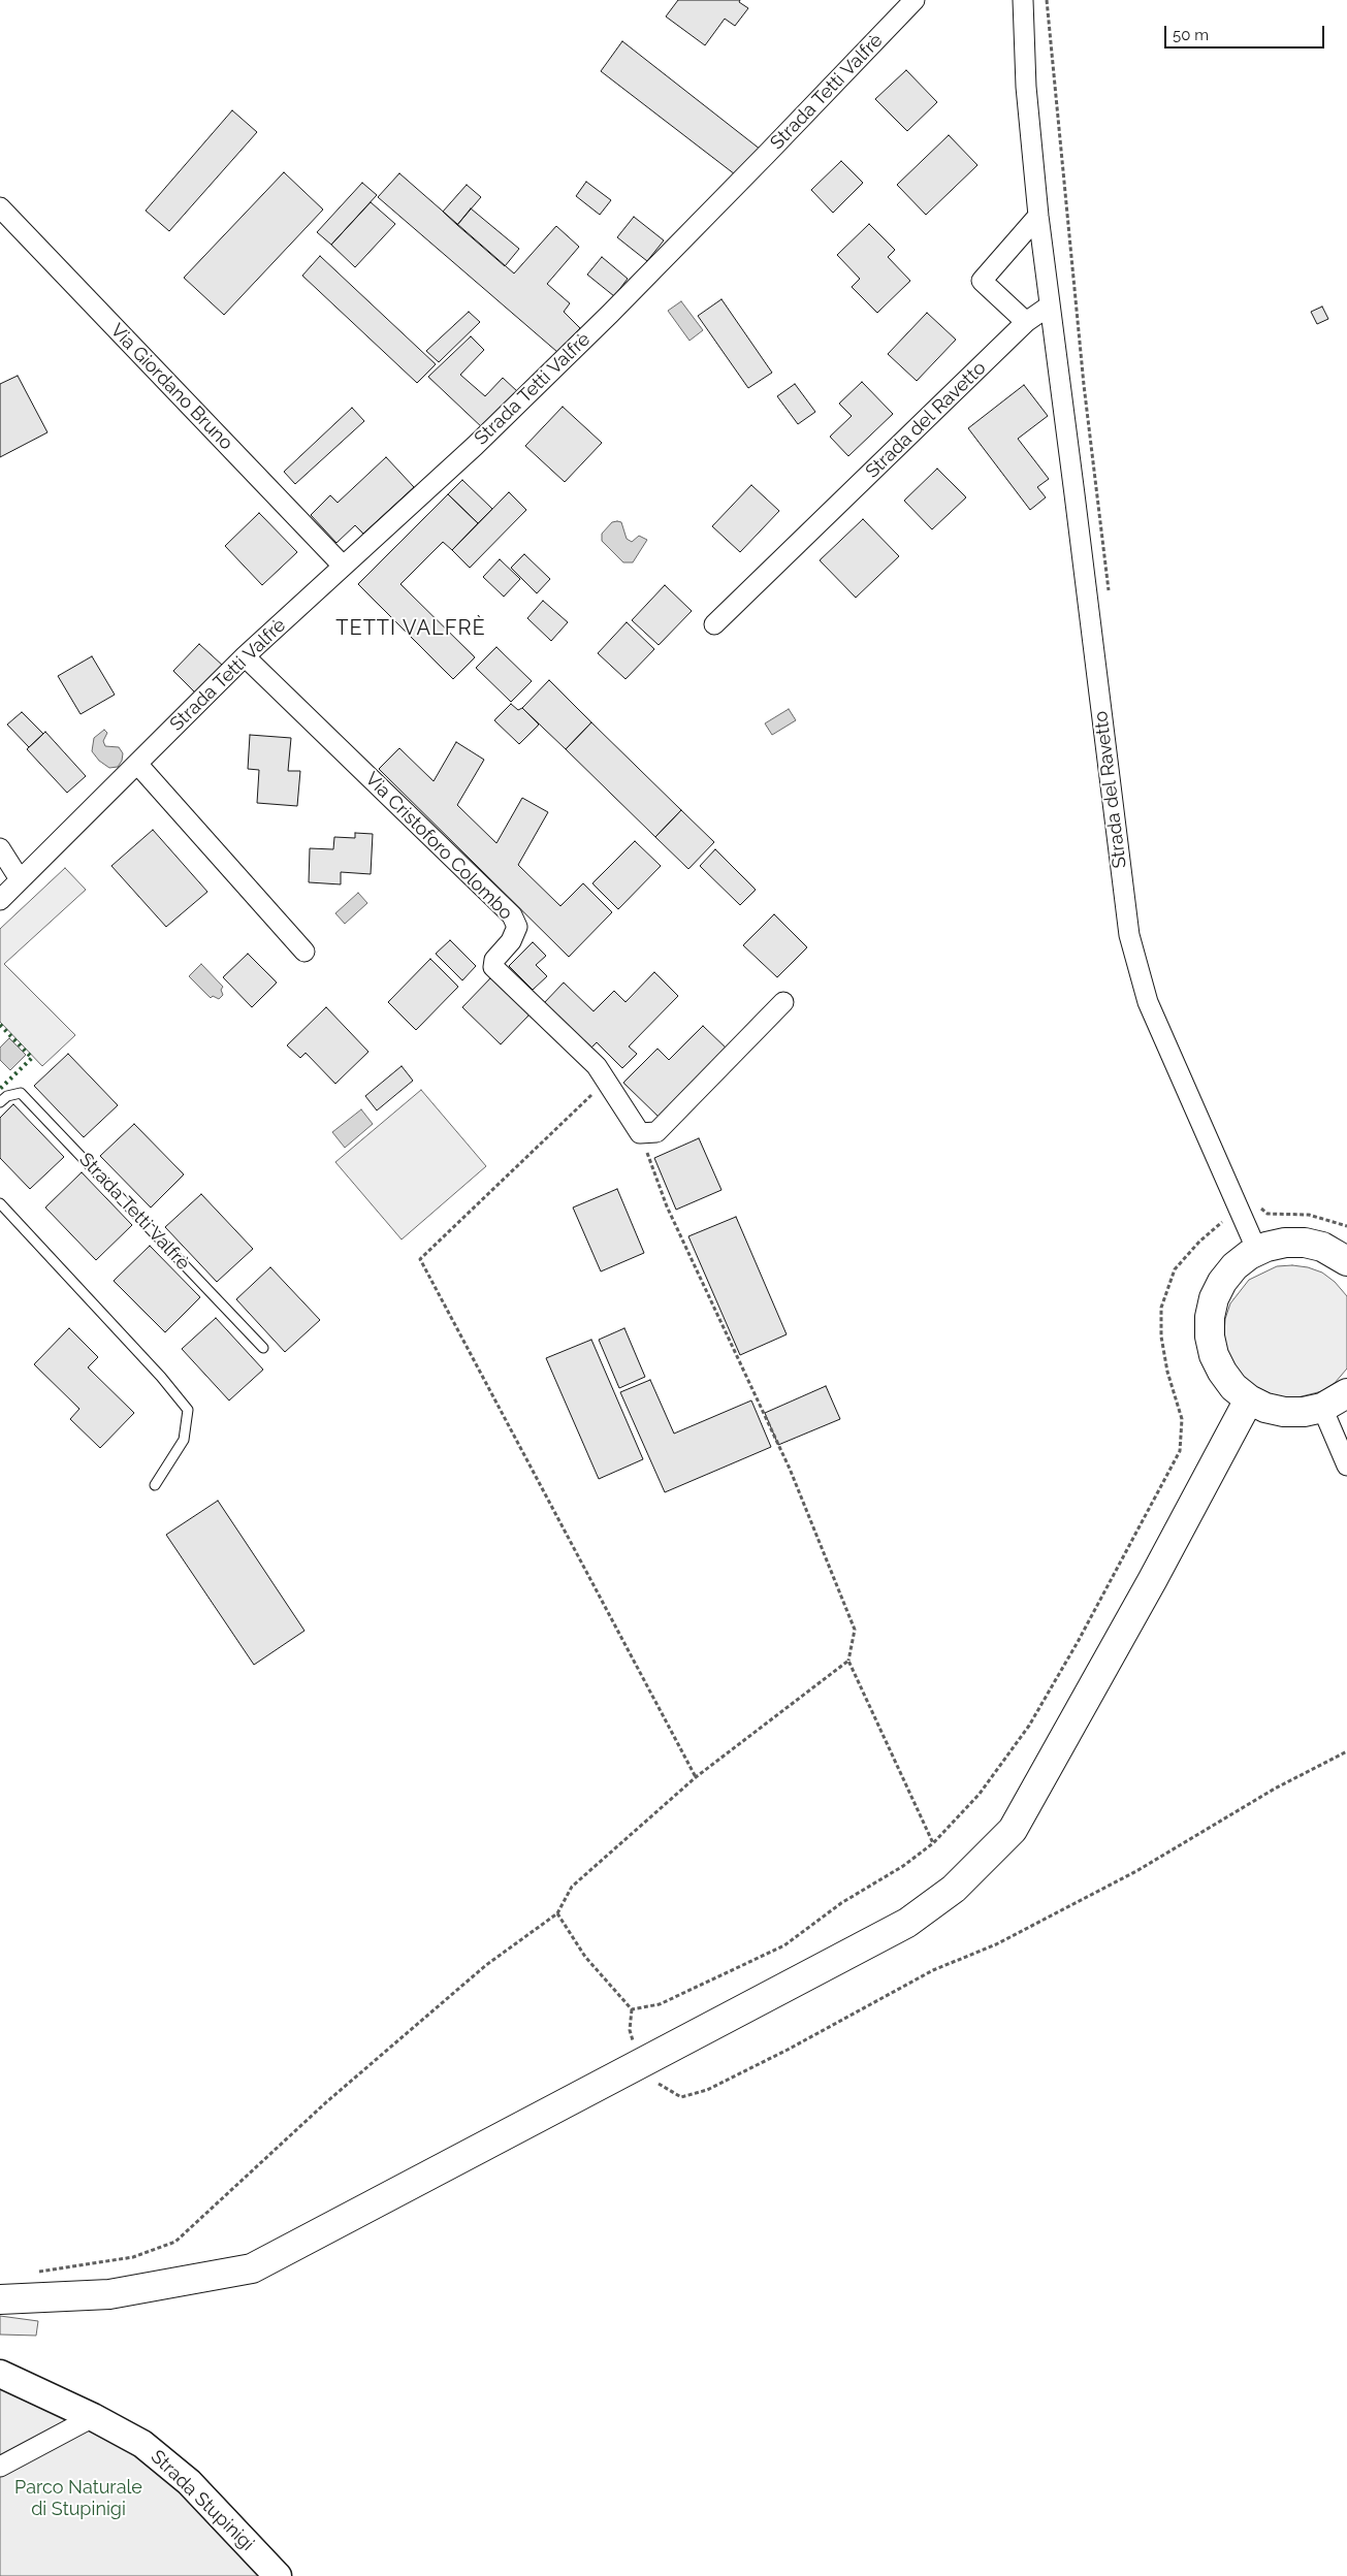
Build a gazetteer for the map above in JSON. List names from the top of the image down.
{
  "streets": {
    "main road": ["Strada Stupinigi"],
    "street": [
      "Strada Tetti Valfrè",
      "Via Giordano Bruno",
      "Strada del Ravetto",
      "Via Cristoforo Colombo"
    ]
  },
  "crossings": [
    ["Strada Tetti Valfrè", "Via Giordano Bruno"],
    ["Strada Tetti Valfrè", "Via Cristoforo Colombo"]
  ],
  "districts": ["TETTI VALFRÈ"],
  "parks": ["Parco Naturale di Stupinigi"],
  "scale_bar": "50 m"
}
